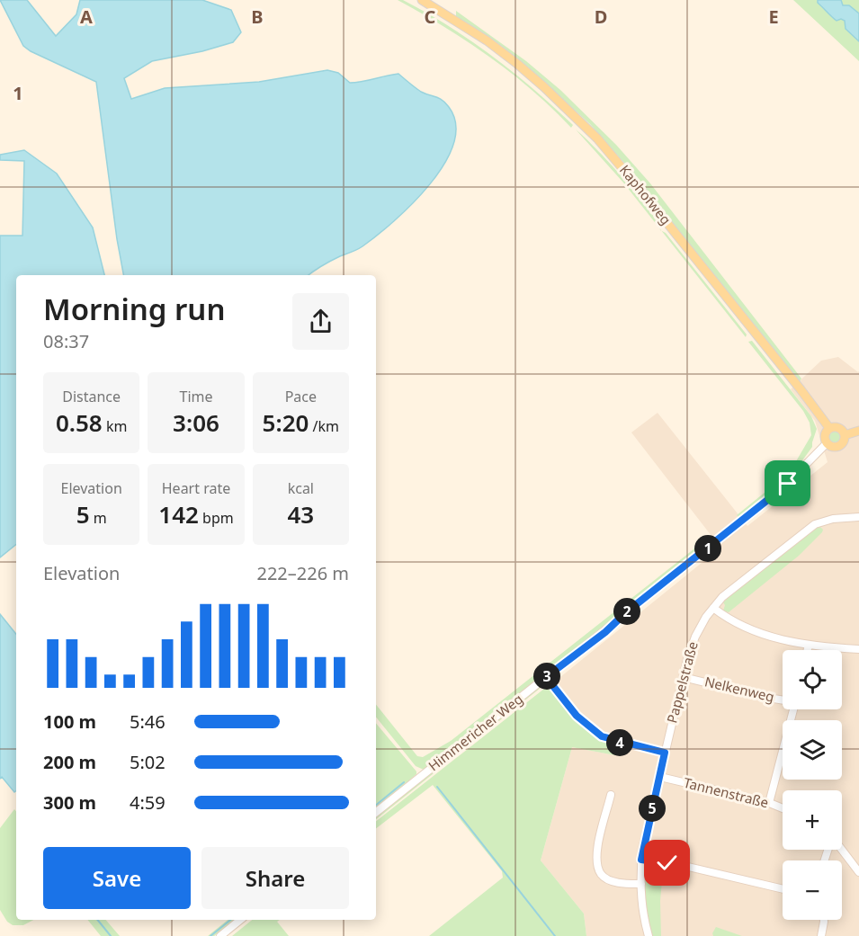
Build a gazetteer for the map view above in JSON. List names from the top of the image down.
{
  "streets": {
    "main road": ["Kaphofweg"],
    "street": [
      "Pappelstraße",
      "Nelkenweg",
      "Himmericher Weg",
      "Tannenstraße"
    ]
  },
  "crossings": [
    ["Kaphofweg", "Himmericher Weg"],
    ["Pappelstraße", "Nelkenweg"],
    ["Pappelstraße", "Tannenstraße"]
  ],
  "page": {
    "heading": ["Morning run", "08:37"],
    "stats": [
      ["Distance", "0.58 km"],
      ["Time", "3:06"],
      ["Pace", "5:20 /km"],
      ["Elevation", "5 m"],
      ["Heart rate", "142 bpm"],
      ["kcal", "43"]
    ],
    "pins": [
      "1",
      "2",
      "3",
      "4",
      "5"
    ],
    "chart": ["Elevation", "222–226 m"],
    "map_buttons": ["+", "−"],
    "list": [
      {
        "name": "100 m",
        "note": "5:46"
      },
      {
        "name": "200 m",
        "note": "5:02"
      },
      {
        "name": "300 m",
        "note": "4:59"
      }
    ],
    "buttons": ["Save", "Share"]
  },
  "grid": {
    "columns": [
      "A",
      "B",
      "C",
      "D",
      "E"
    ],
    "rows": ["1"]
  }
}
